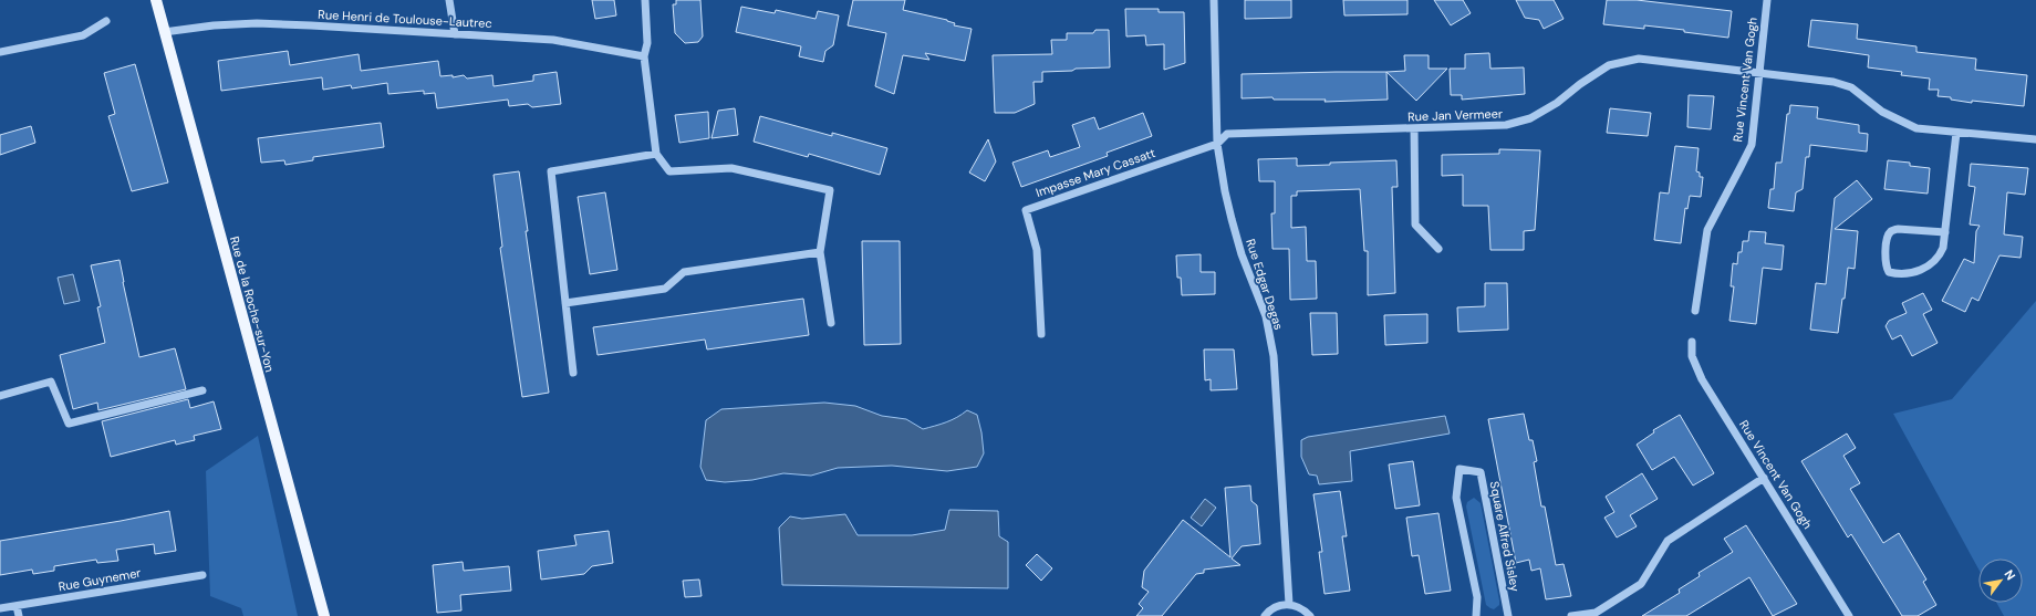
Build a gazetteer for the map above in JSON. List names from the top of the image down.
{
  "streets": {
    "main road": ["Rue de la Roche-sur-Yon"],
    "street": [
      "Rue Henri de Toulouse-Lautrec",
      "Rue Vincent Van Gogh",
      "Rue Jan Vermeer",
      "Impasse Mary Cassatt",
      "Rue Edgar Degas",
      "Square Alfred Sisley",
      "Rue Guynemer"
    ]
  },
  "crossings": [
    ["Rue Henri de Toulouse-Lautrec", "Rue de la Roche-sur-Yon"],
    ["Rue Vincent Van Gogh", "Rue Jan Vermeer"],
    ["Rue Jan Vermeer", "Impasse Mary Cassatt"],
    ["Rue Jan Vermeer", "Rue Edgar Degas"],
    ["Impasse Mary Cassatt", "Rue Edgar Degas"]
  ],
  "north": "top right"
}
